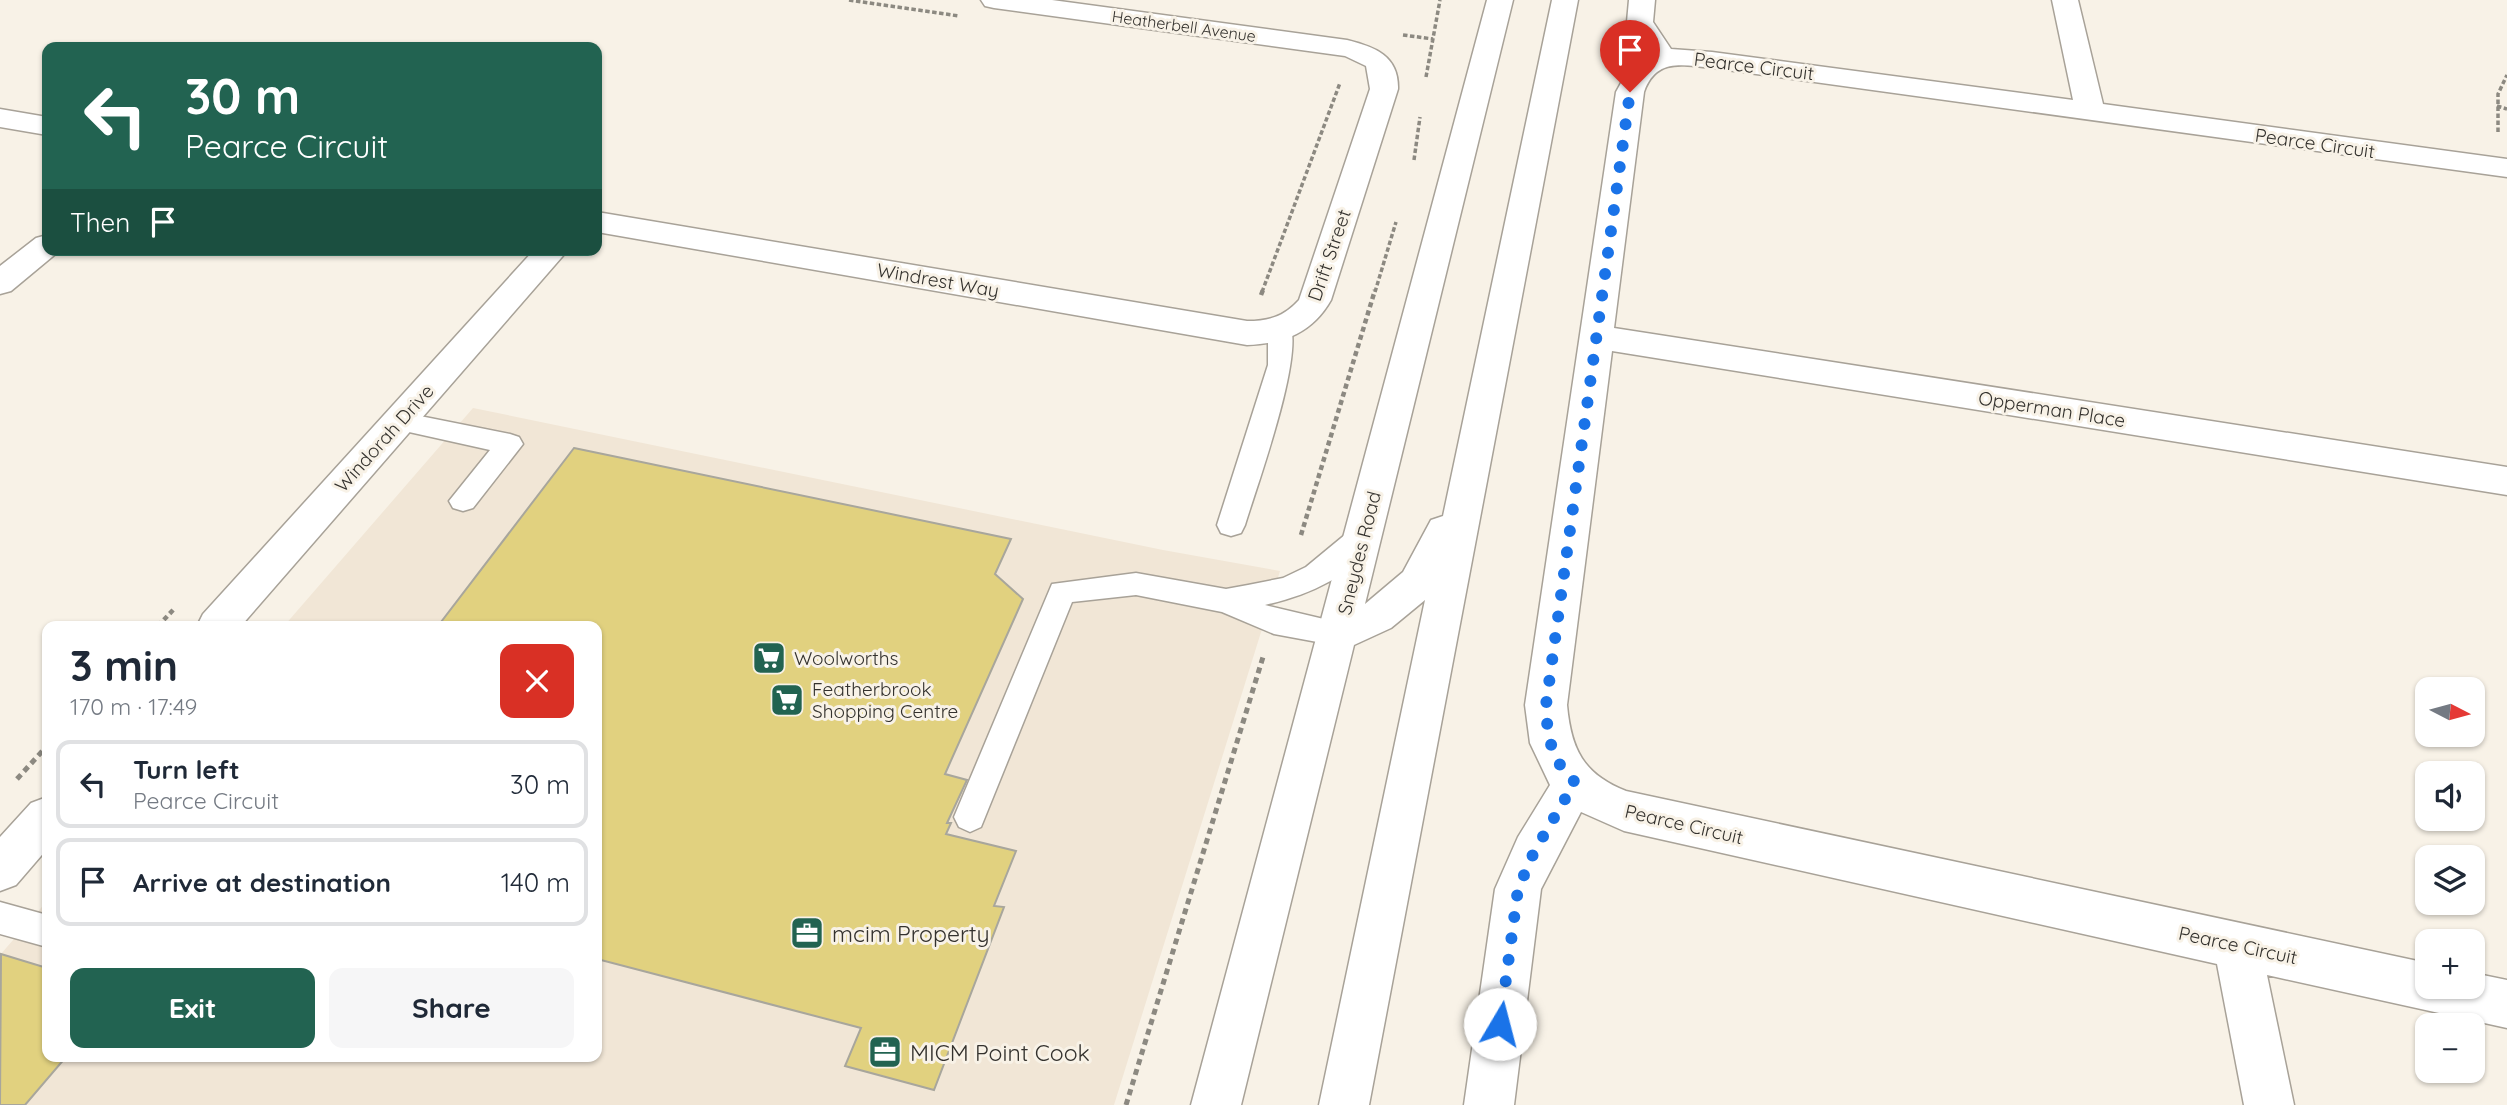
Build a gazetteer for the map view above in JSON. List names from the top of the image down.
{
  "streets": {
    "street": [
      "Heatherbell Avenue",
      "Pearce Circuit",
      "Drift Street",
      "Windrest Way",
      "Opperman Place",
      "Windorah Drive",
      "Sneydes Road"
    ]
  },
  "crossings": [
    ["Heatherbell Avenue", "Drift Street"],
    ["Pearce Circuit", "Opperman Place"],
    ["Drift Street", "Windrest Way"]
  ],
  "places": {
    "supermarket": ["Woolworths", "Featherbrook Shopping Centre"],
    "office": ["mcim Property", "MICM Point Cook"]
  },
  "north": "right",
  "page": {
    "turn": ["30 m", "Pearce Circuit"],
    "then": "Then",
    "heading": ["3 min", "170 m · 17:49"],
    "map_buttons": ["+", "−"],
    "list": [
      {
        "name": "Turn left",
        "note": "Pearce Circuit",
        "value": "30 m"
      },
      {
        "name": "Arrive at destination",
        "value": "140 m"
      }
    ],
    "buttons": ["Exit", "Share"]
  }
}
